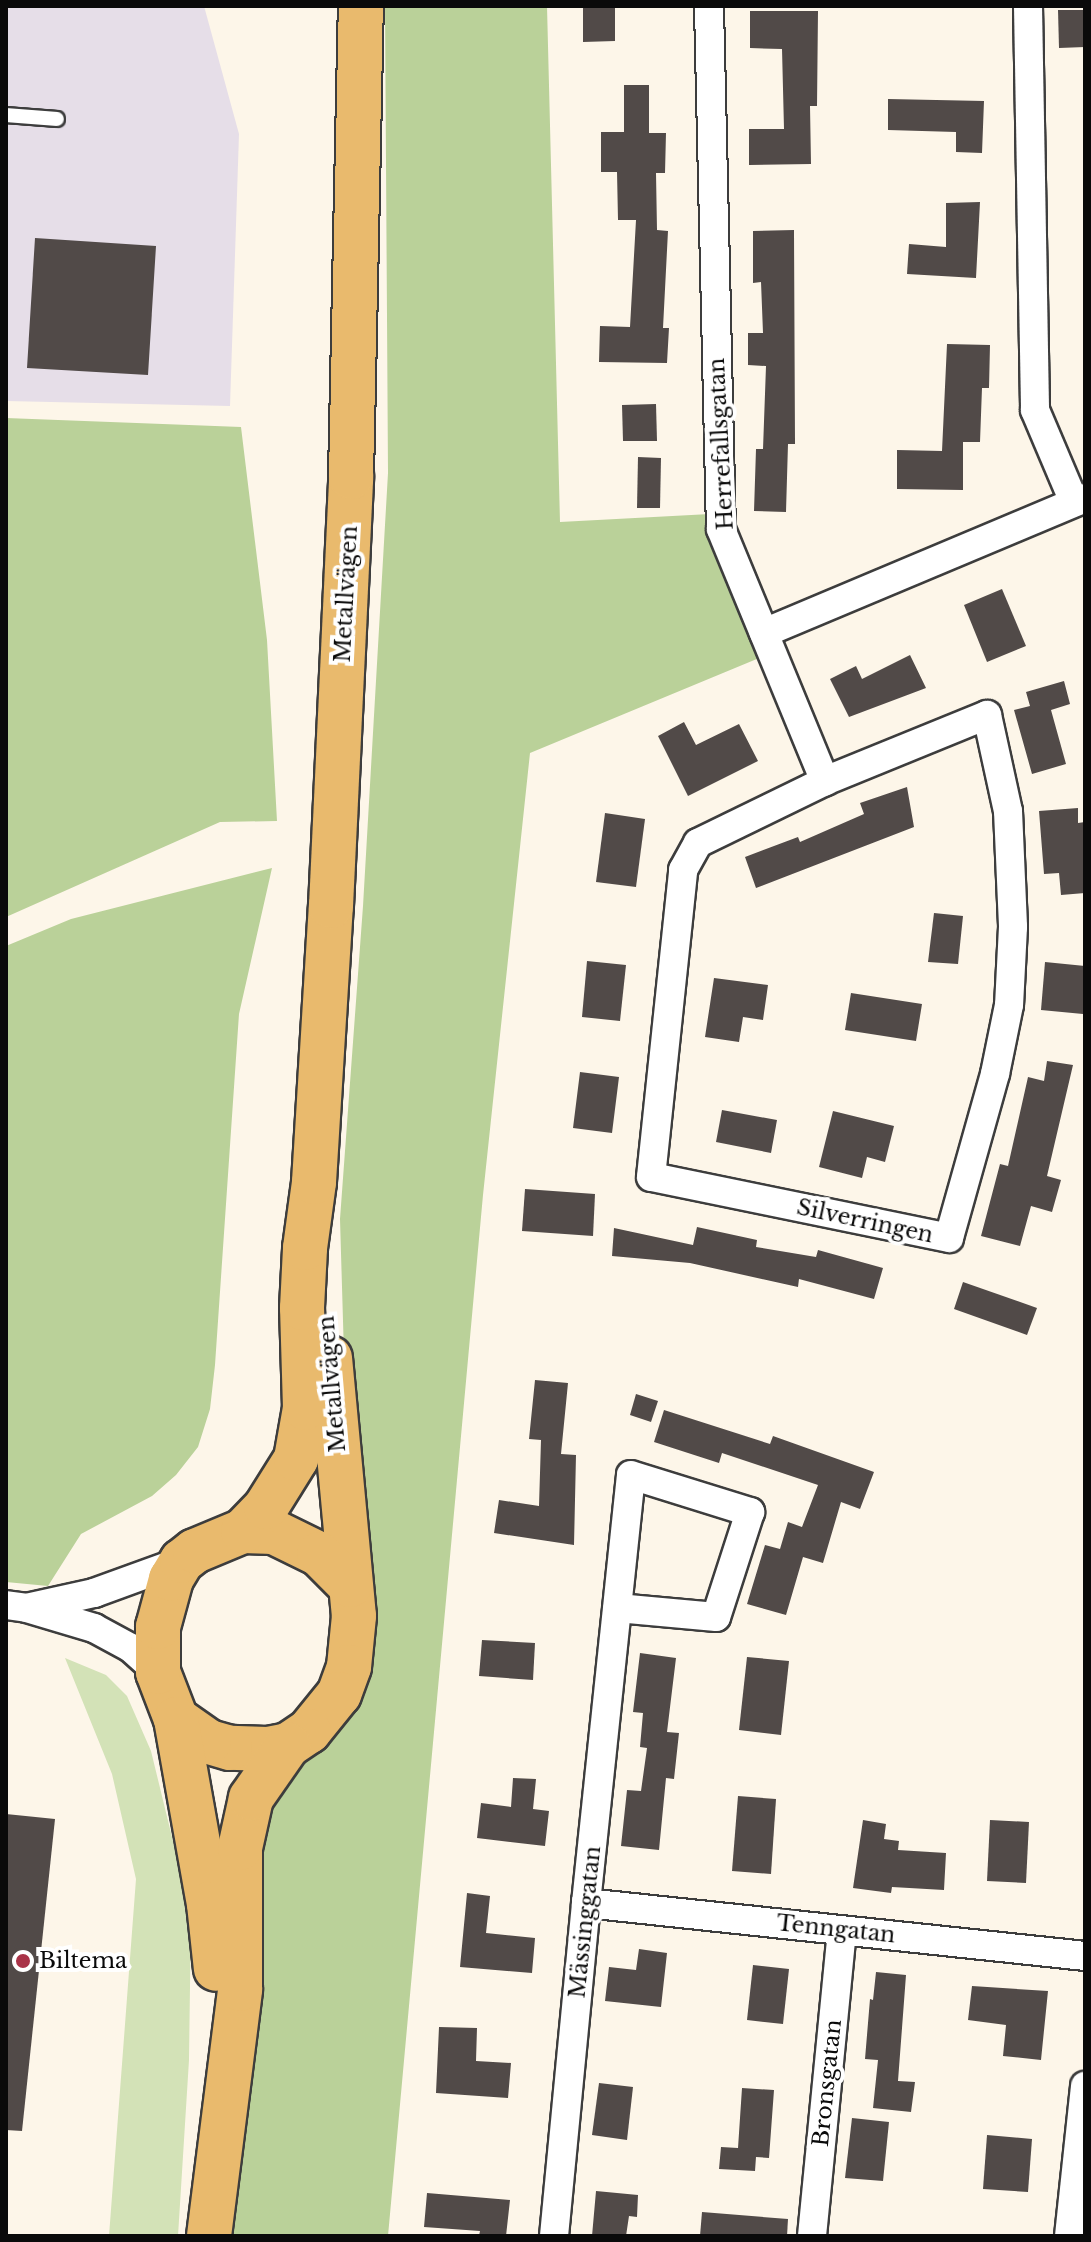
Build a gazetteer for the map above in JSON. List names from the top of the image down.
{
  "streets": {
    "main road": ["Metallvägen"],
    "street": [
      "Herrefallsgatan",
      "Silverringen",
      "Mässinggatan",
      "Tenngatan",
      "Bronsgatan"
    ]
  },
  "crossings": [
    ["Mässinggatan", "Tenngatan"],
    ["Tenngatan", "Bronsgatan"]
  ],
  "places": ["Biltema"]
}
